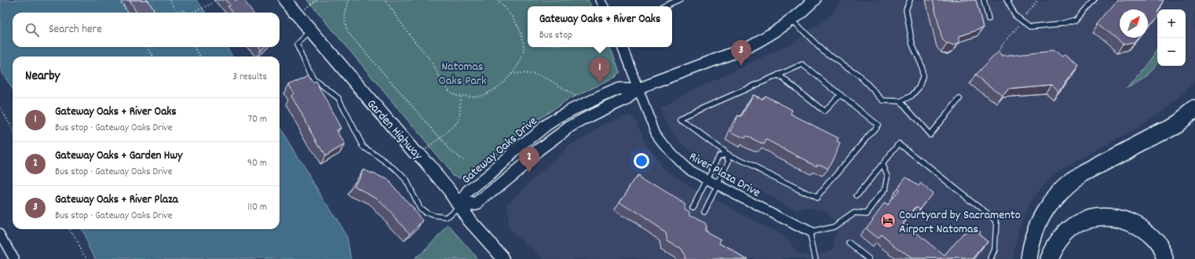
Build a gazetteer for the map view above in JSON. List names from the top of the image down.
{
  "streets": {
    "main road": ["Garden Highway"],
    "street": ["Gateway Oaks Drive", "River Plaza Drive"]
  },
  "crossings": [
    ["Garden Highway", "Gateway Oaks Drive"],
    ["Gateway Oaks Drive", "River Plaza Drive"]
  ],
  "parks": ["Natomas Oaks Park"],
  "places": {
    "hotel": ["Courtyard by Sacramento Airport Natomas"]
  },
  "north": "top right",
  "page": {
    "popup": ["Gateway Oaks + River Oaks", "Bus stop"],
    "map_buttons": ["+", "−"],
    "search": "Search here",
    "pins": ["3", "1", "2"],
    "heading": ["Nearby", "3 results"],
    "list": [
      {
        "mark": "1",
        "name": "Gateway Oaks + River Oaks",
        "note": "Bus stop · Gateway Oaks Drive",
        "value": "70 m"
      },
      {
        "mark": "2",
        "name": "Gateway Oaks + Garden Hwy",
        "note": "Bus stop · Gateway Oaks Drive",
        "value": "90 m"
      },
      {
        "mark": "3",
        "name": "Gateway Oaks + River Plaza",
        "note": "Bus stop · Gateway Oaks Drive",
        "value": "110 m"
      }
    ]
  }
}
